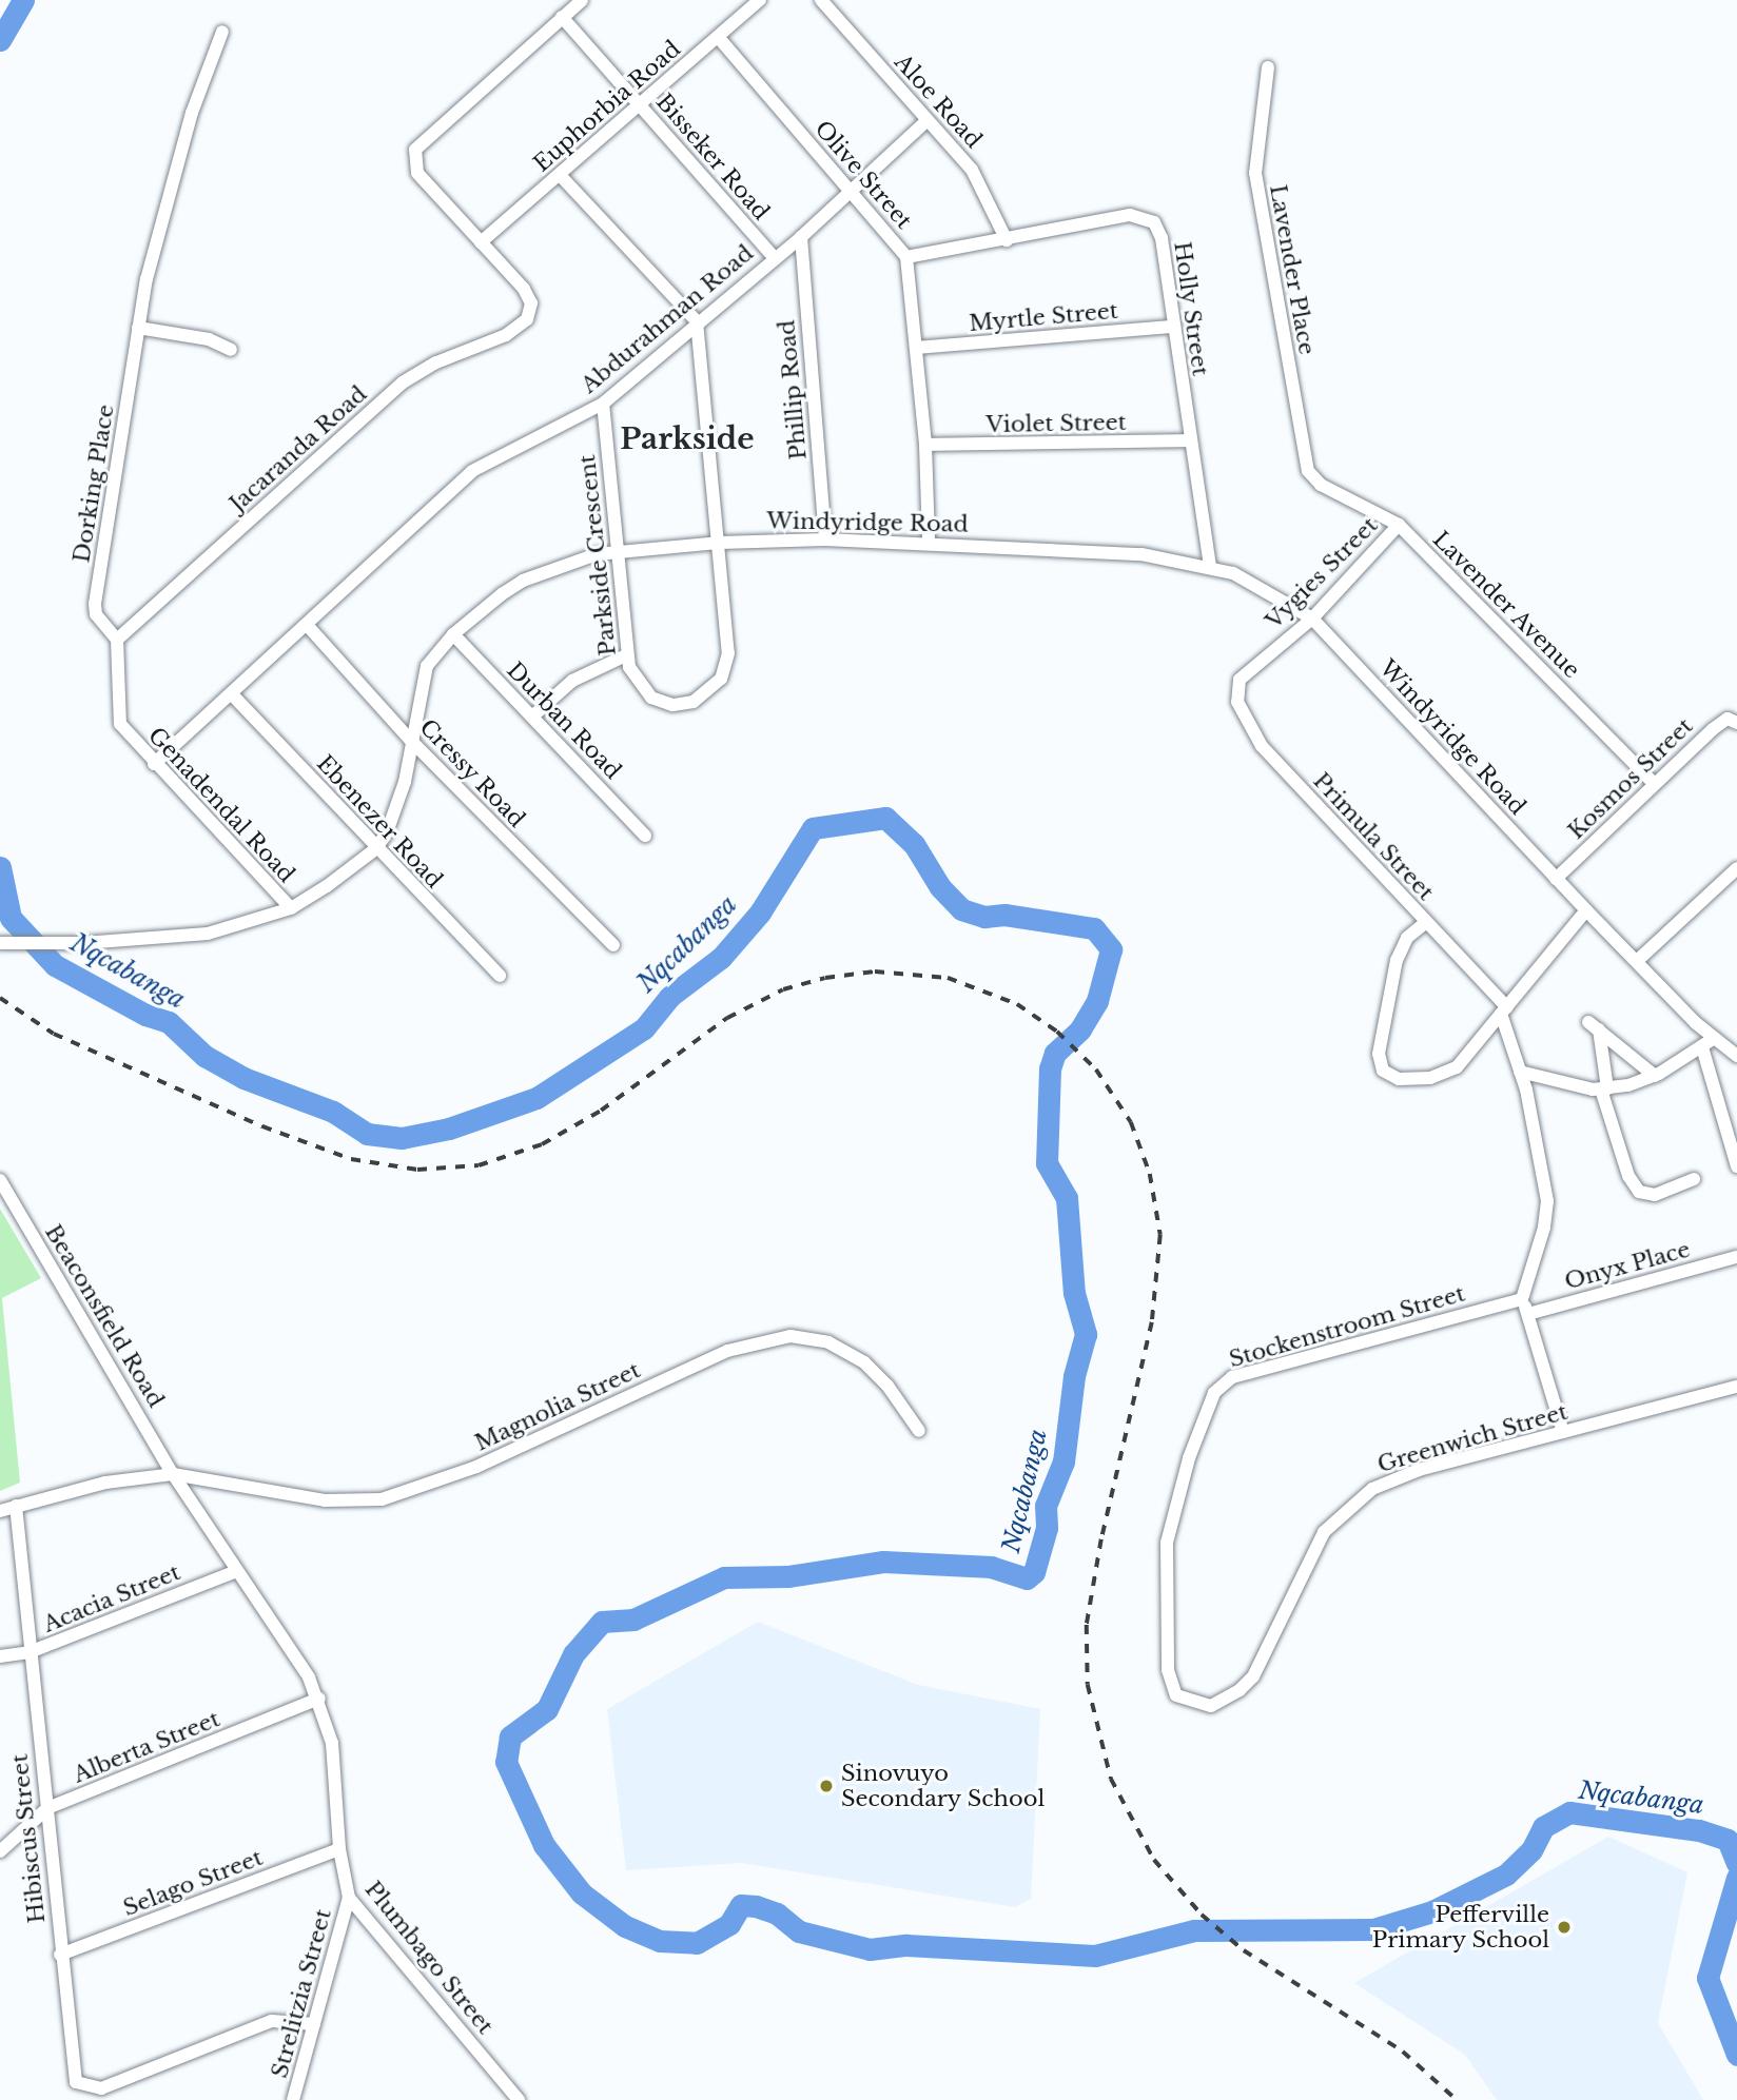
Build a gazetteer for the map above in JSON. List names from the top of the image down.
{
  "streets": {
    "street": [
      "Aloe Road",
      "Euphorbia Road",
      "Bisseker Road",
      "Olive Street",
      "Lavender Place",
      "Holly Street",
      "Myrtle Street",
      "Abdurahman Road",
      "Phillip Road",
      "Violet Street",
      "Jacaranda Road",
      "Dorking Place",
      "Windyridge Road",
      "Parkside Crescent",
      "Vygies Street",
      "Lavender Avenue",
      "Durban Road",
      "Cressy Road",
      "Kosmos Street",
      "Genadendal Road",
      "Ebenezer Road",
      "Primula Street",
      "Onyx Place",
      "Beaconsfield Road",
      "Stockenstroom Street",
      "Magnolia Street",
      "Greenwich Street",
      "Acacia Street",
      "Alberta Street",
      "Hibiscus Street",
      "Selago Street",
      "Plumbago Street",
      "Strelitzia Street"
    ]
  },
  "crossings": [
    ["Aloe Road", "Holly Street"],
    ["Aloe Road", "Abdurahman Road"],
    ["Euphorbia Road", "Bisseker Road"],
    ["Euphorbia Road", "Olive Street"],
    ["Euphorbia Road", "Jacaranda Road"],
    ["Bisseker Road", "Abdurahman Road"],
    ["Olive Street", "Holly Street"],
    ["Olive Street", "Myrtle Street"],
    ["Olive Street", "Abdurahman Road"],
    ["Olive Street", "Violet Street"],
    ["Olive Street", "Windyridge Road"],
    ["Lavender Place", "Lavender Avenue"],
    ["Holly Street", "Myrtle Street"],
    ["Holly Street", "Violet Street"],
    ["Holly Street", "Windyridge Road"],
    ["Abdurahman Road", "Phillip Road"],
    ["Abdurahman Road", "Parkside Crescent"],
    ["Abdurahman Road", "Cressy Road"],
    ["Abdurahman Road", "Genadendal Road"],
    ["Abdurahman Road", "Ebenezer Road"],
    ["Phillip Road", "Windyridge Road"],
    ["Jacaranda Road", "Dorking Place"],
    ["Jacaranda Road", "Genadendal Road"],
    ["Dorking Place", "Genadendal Road"],
    ["Windyridge Road", "Parkside Crescent"],
    ["Windyridge Road", "Vygies Street"],
    ["Windyridge Road", "Durban Road"],
    ["Windyridge Road", "Cressy Road"],
    ["Windyridge Road", "Kosmos Street"],
    ["Windyridge Road", "Genadendal Road"],
    ["Windyridge Road", "Ebenezer Road"],
    ["Vygies Street", "Lavender Avenue"],
    ["Vygies Street", "Primula Street"],
    ["Lavender Avenue", "Kosmos Street"],
    ["Beaconsfield Road", "Magnolia Street"],
    ["Beaconsfield Road", "Plumbago Street"],
    ["Stockenstroom Street", "Greenwich Street"],
    ["Magnolia Street", "Hibiscus Street"],
    ["Magnolia Street", "Plumbago Street"],
    ["Acacia Street", "Hibiscus Street"],
    ["Acacia Street", "Plumbago Street"],
    ["Alberta Street", "Hibiscus Street"],
    ["Alberta Street", "Plumbago Street"],
    ["Hibiscus Street", "Selago Street"],
    ["Hibiscus Street", "Strelitzia Street"],
    ["Selago Street", "Plumbago Street"],
    ["Plumbago Street", "Strelitzia Street"]
  ],
  "districts": ["Parkside"],
  "water": ["Nqcabanga"],
  "places": ["Sinovuyo Secondary School", "Pefferville Primary School"]
}
